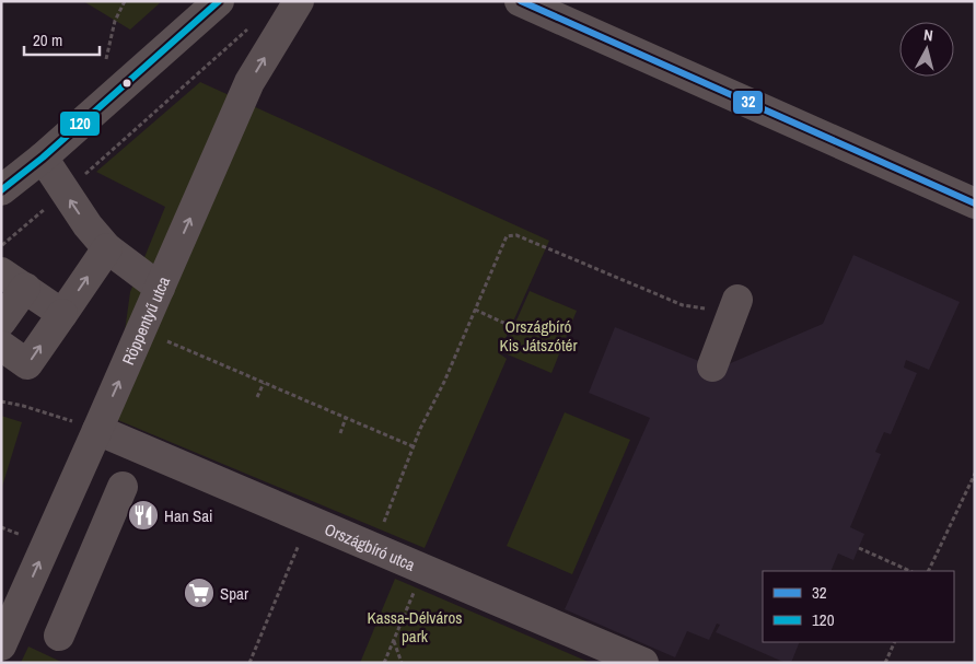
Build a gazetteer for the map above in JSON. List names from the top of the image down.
{
  "streets": {
    "street": ["Röppentyű utca", "Országbíró utca"]
  },
  "crossings": [
    ["Röppentyű utca", "Országbíró utca"]
  ],
  "parks": ["Országbíró Kis Játszótér", "Kassa-Délváros park"],
  "places": {
    "restaurant": ["Han Sai"],
    "supermarket": ["Spar"]
  },
  "lines": ["transit line 32", "transit line 120"],
  "legend": ["32", "120"],
  "scale_bar": "20 m",
  "north": "top"
}
